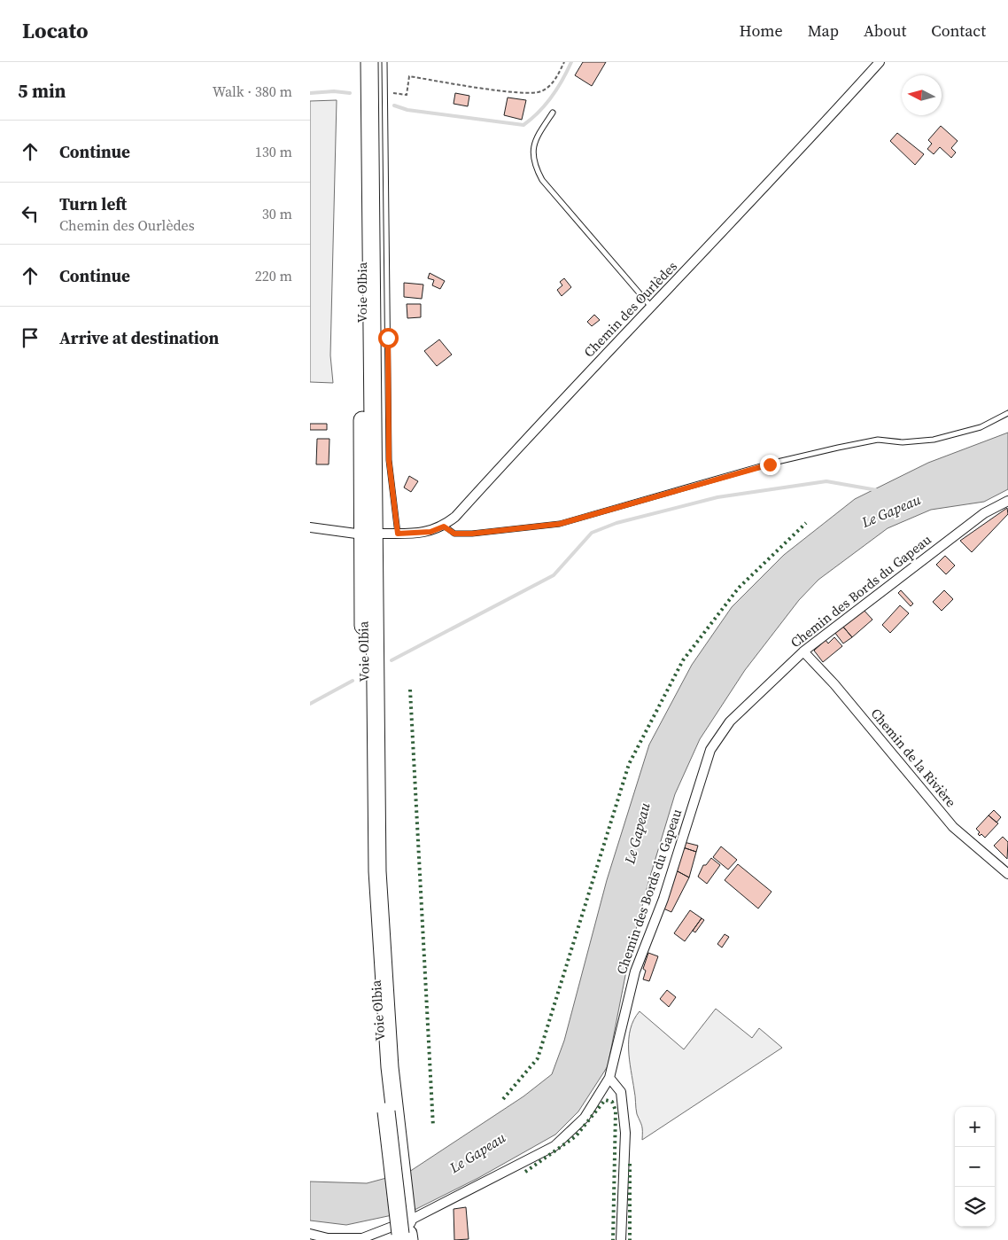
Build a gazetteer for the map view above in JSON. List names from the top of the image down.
{
  "streets": {
    "highway": ["Voie Olbia"],
    "street": ["Chemin des Ourlèdes", "Chemin des Bords du Gapeau", "Chemin de la Rivière"]
  },
  "crossings": [
    ["Chemin des Bords du Gapeau", "Chemin de la Rivière"]
  ],
  "water": ["Le Gapeau"],
  "north": "left",
  "page": {
    "header": "Locato",
    "nav": [
      "Home",
      "Map",
      "About",
      "Contact"
    ],
    "heading": ["5 min", "Walk · 380 m"],
    "list": [
      ["Continue", "130 m"],
      ["Turn left", "Chemin des Ourlèdes", "30 m"],
      ["Continue", "220 m"],
      "Arrive at destination"
    ],
    "map_buttons": ["+", "−"]
  }
}
